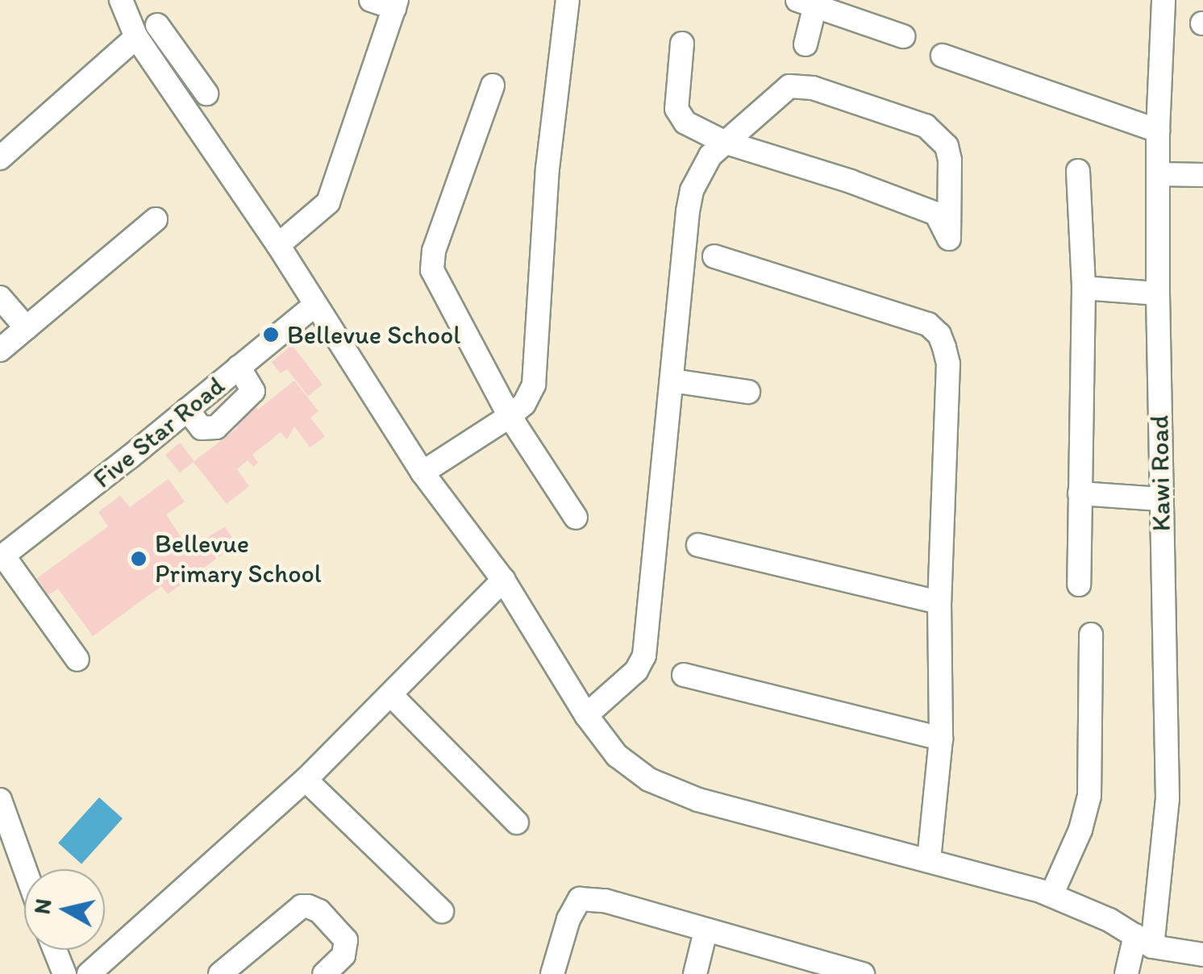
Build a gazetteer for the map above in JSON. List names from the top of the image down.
{
  "streets": {
    "street": ["Five Star Road", "Kawi Road"]
  },
  "places": ["Bellevue School", "Bellevue Primary School"],
  "north": "left"
}
